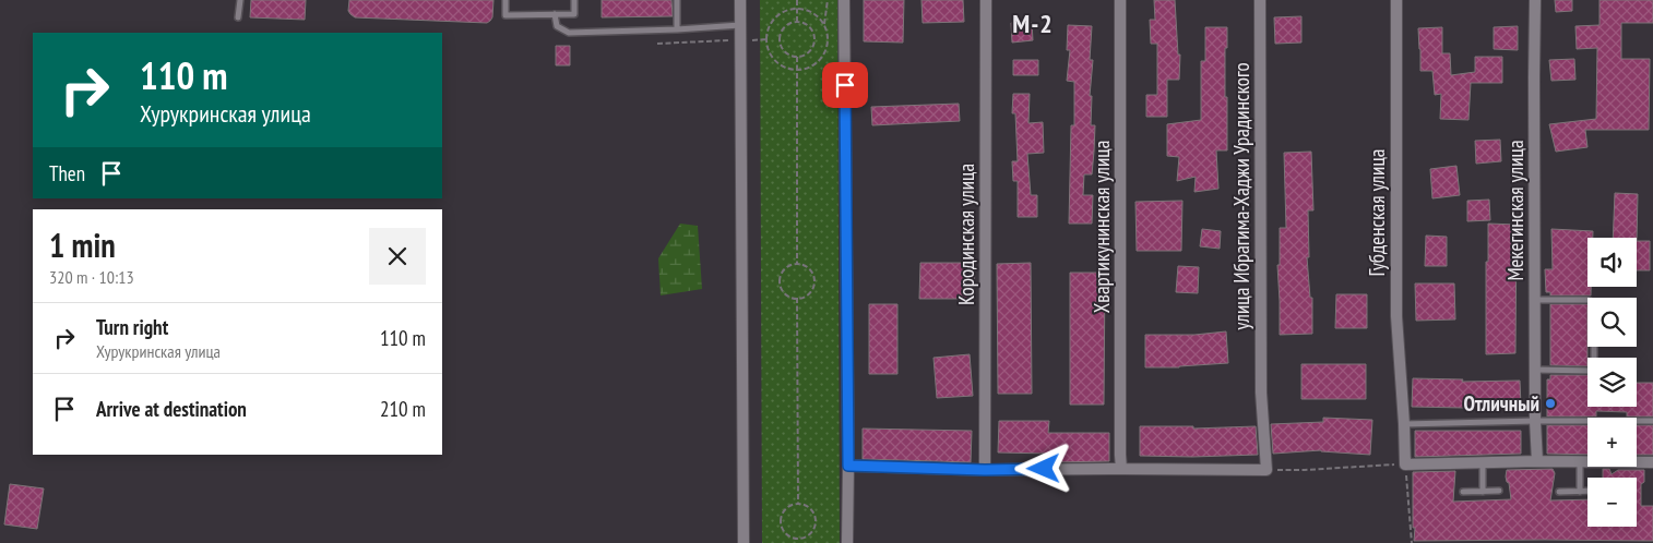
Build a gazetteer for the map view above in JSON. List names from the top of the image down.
{
  "streets": {
    "street": [
      "улица Ибрагима-Хаджи Урадинского",
      "Мекегинская улица",
      "Губденская улица",
      "Хвартикунинская улица",
      "Кородинская улица"
    ]
  },
  "districts": ["М-2"],
  "places": ["Отличный"],
  "page": {
    "turn": ["110 m", "Хурукринская улица"],
    "then": "Then",
    "heading": ["1 min", "320 m · 10:13"],
    "map_buttons": ["+", "−"],
    "list": [
      {
        "name": "Turn right",
        "note": "Хурукринская улица",
        "value": "110 m"
      },
      {
        "name": "Arrive at destination",
        "value": "210 m"
      }
    ]
  }
}
